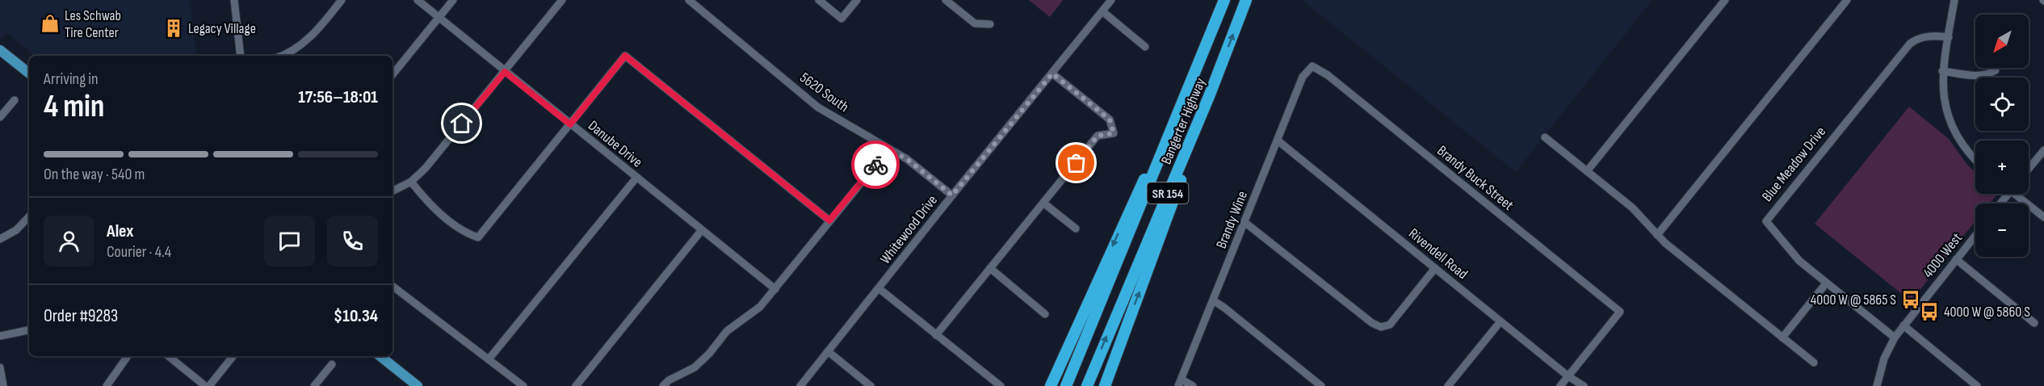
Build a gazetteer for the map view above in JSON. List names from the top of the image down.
{
  "streets": {
    "highway": ["Bangerter Highway", "SR 154"],
    "street": [
      "5620 South",
      "Danube Drive",
      "Blue Meadow Drive",
      "Brandy Buck Street",
      "Brandy Wine",
      "Whitewood Drive",
      "Rivendell Road",
      "4000 West"
    ]
  },
  "crossings": [
    ["5620 South", "Whitewood Drive"],
    ["Blue Meadow Drive", "4000 West"],
    ["Brandy Buck Street", "Brandy Wine"],
    ["Brandy Buck Street", "Rivendell Road"],
    ["Brandy Wine", "Rivendell Road"]
  ],
  "places": {
    "shop": ["Les Schwab Tire Center"],
    "building": ["Legacy Village"],
    "bus stop": ["4000 W @ 5865 S", "4000 W @ 5860 S"]
  },
  "north": "bottom left",
  "page": {
    "map_buttons": ["+", "−"],
    "heading": ["4 min", "Arriving in", "17:56–18:01"],
    "panel": [
      "Alex",
      "Courier · 4.4",
      "Order #9283",
      "$10.34"
    ],
    "bar": "On the way · 540 m"
  }
}
